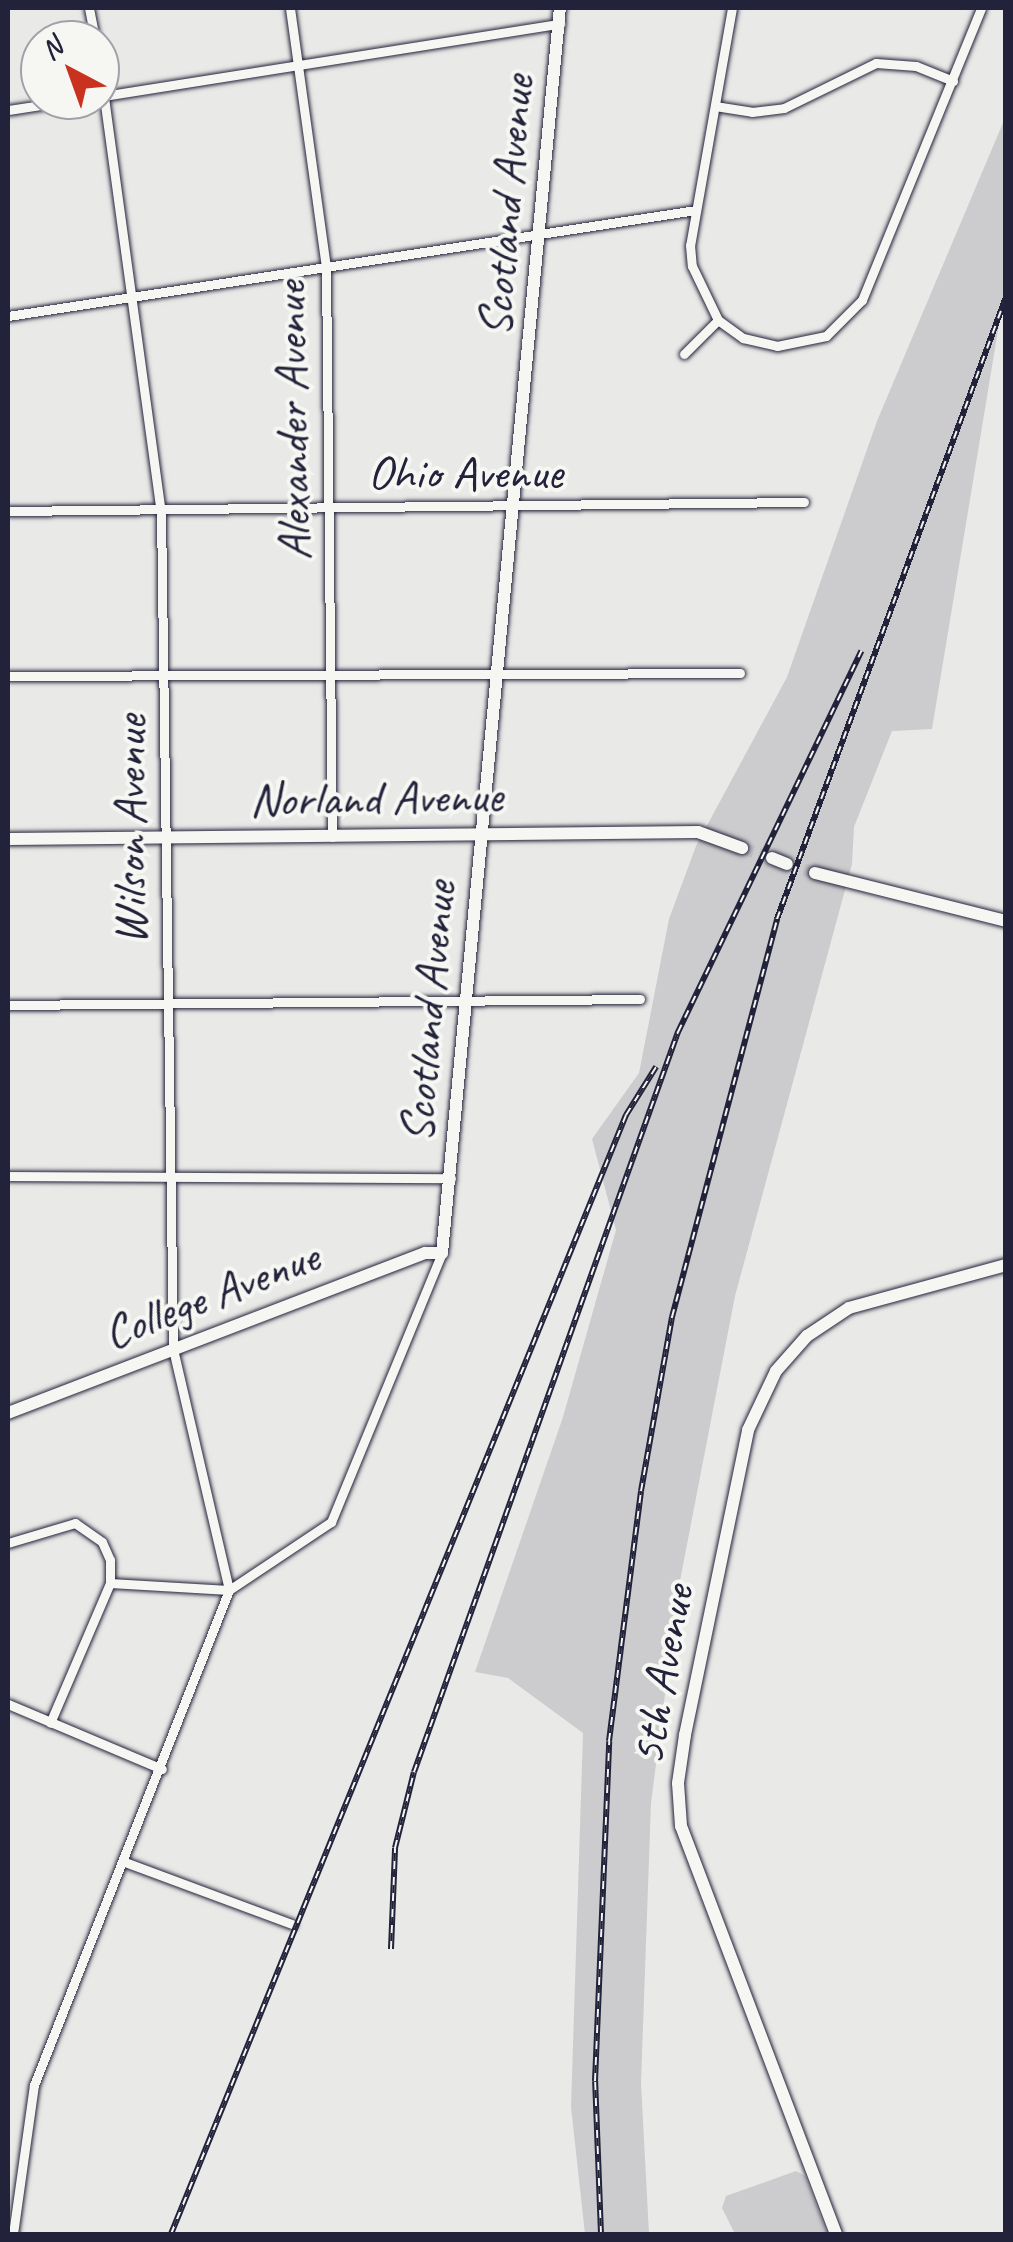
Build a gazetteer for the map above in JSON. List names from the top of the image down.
{
  "streets": {
    "street": [
      "Scotland Avenue",
      "Alexander Avenue",
      "Ohio Avenue",
      "Norland Avenue",
      "Wilson Avenue",
      "College Avenue",
      "5th Avenue"
    ]
  },
  "crossings": [
    ["Scotland Avenue", "Ohio Avenue"],
    ["Scotland Avenue", "Norland Avenue"],
    ["Scotland Avenue", "Wilson Avenue"],
    ["Scotland Avenue", "College Avenue"],
    ["Alexander Avenue", "Ohio Avenue"],
    ["Alexander Avenue", "Norland Avenue"],
    ["Ohio Avenue", "Wilson Avenue"],
    ["Norland Avenue", "Wilson Avenue"],
    ["Wilson Avenue", "College Avenue"]
  ],
  "north": "top left"
}
